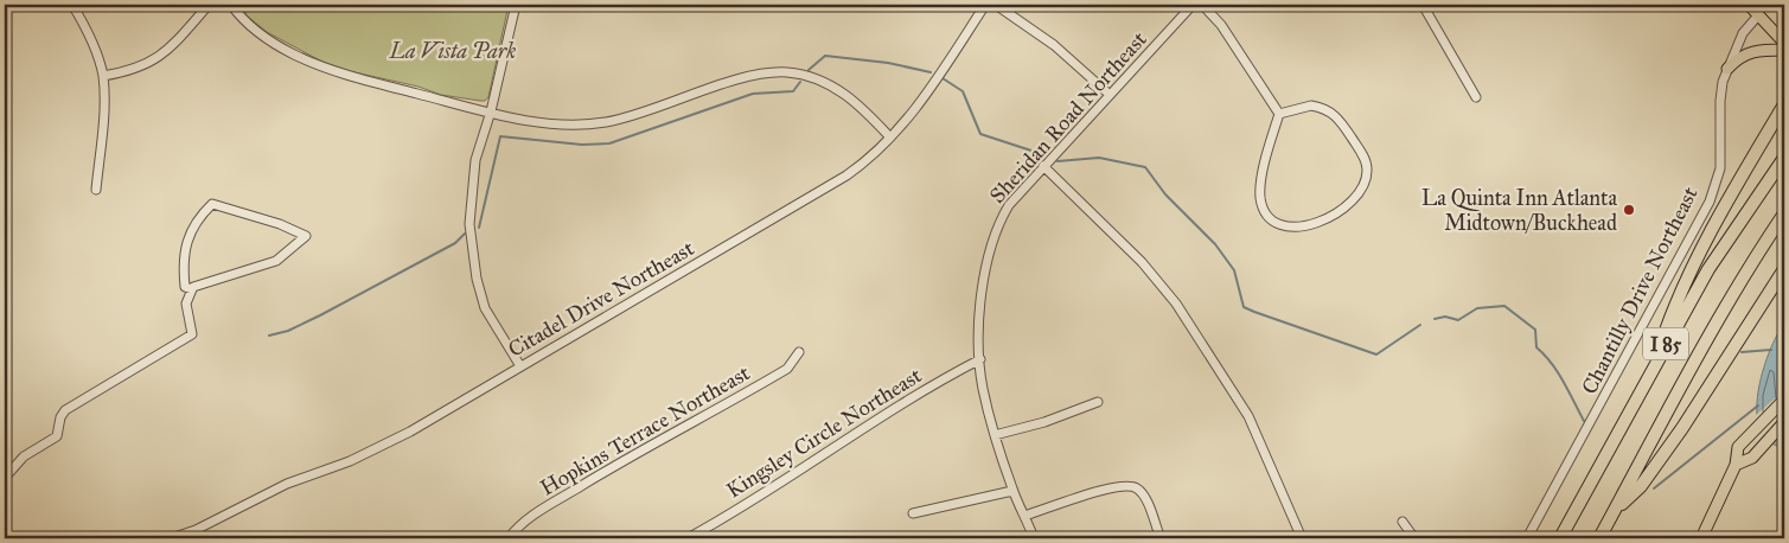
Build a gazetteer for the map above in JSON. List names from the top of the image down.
{
  "streets": {
    "highway": ["I 85"],
    "street": [
      "Sheridan Road Northeast",
      "Chantilly Drive Northeast",
      "Citadel Drive Northeast",
      "Hopkins Terrace Northeast",
      "Kingsley Circle Northeast"
    ]
  },
  "crossings": [
    ["Sheridan Road Northeast", "Kingsley Circle Northeast"]
  ],
  "parks": ["La Vista Park"],
  "places": ["La Quinta Inn Atlanta Midtown/Buckhead"]
}
